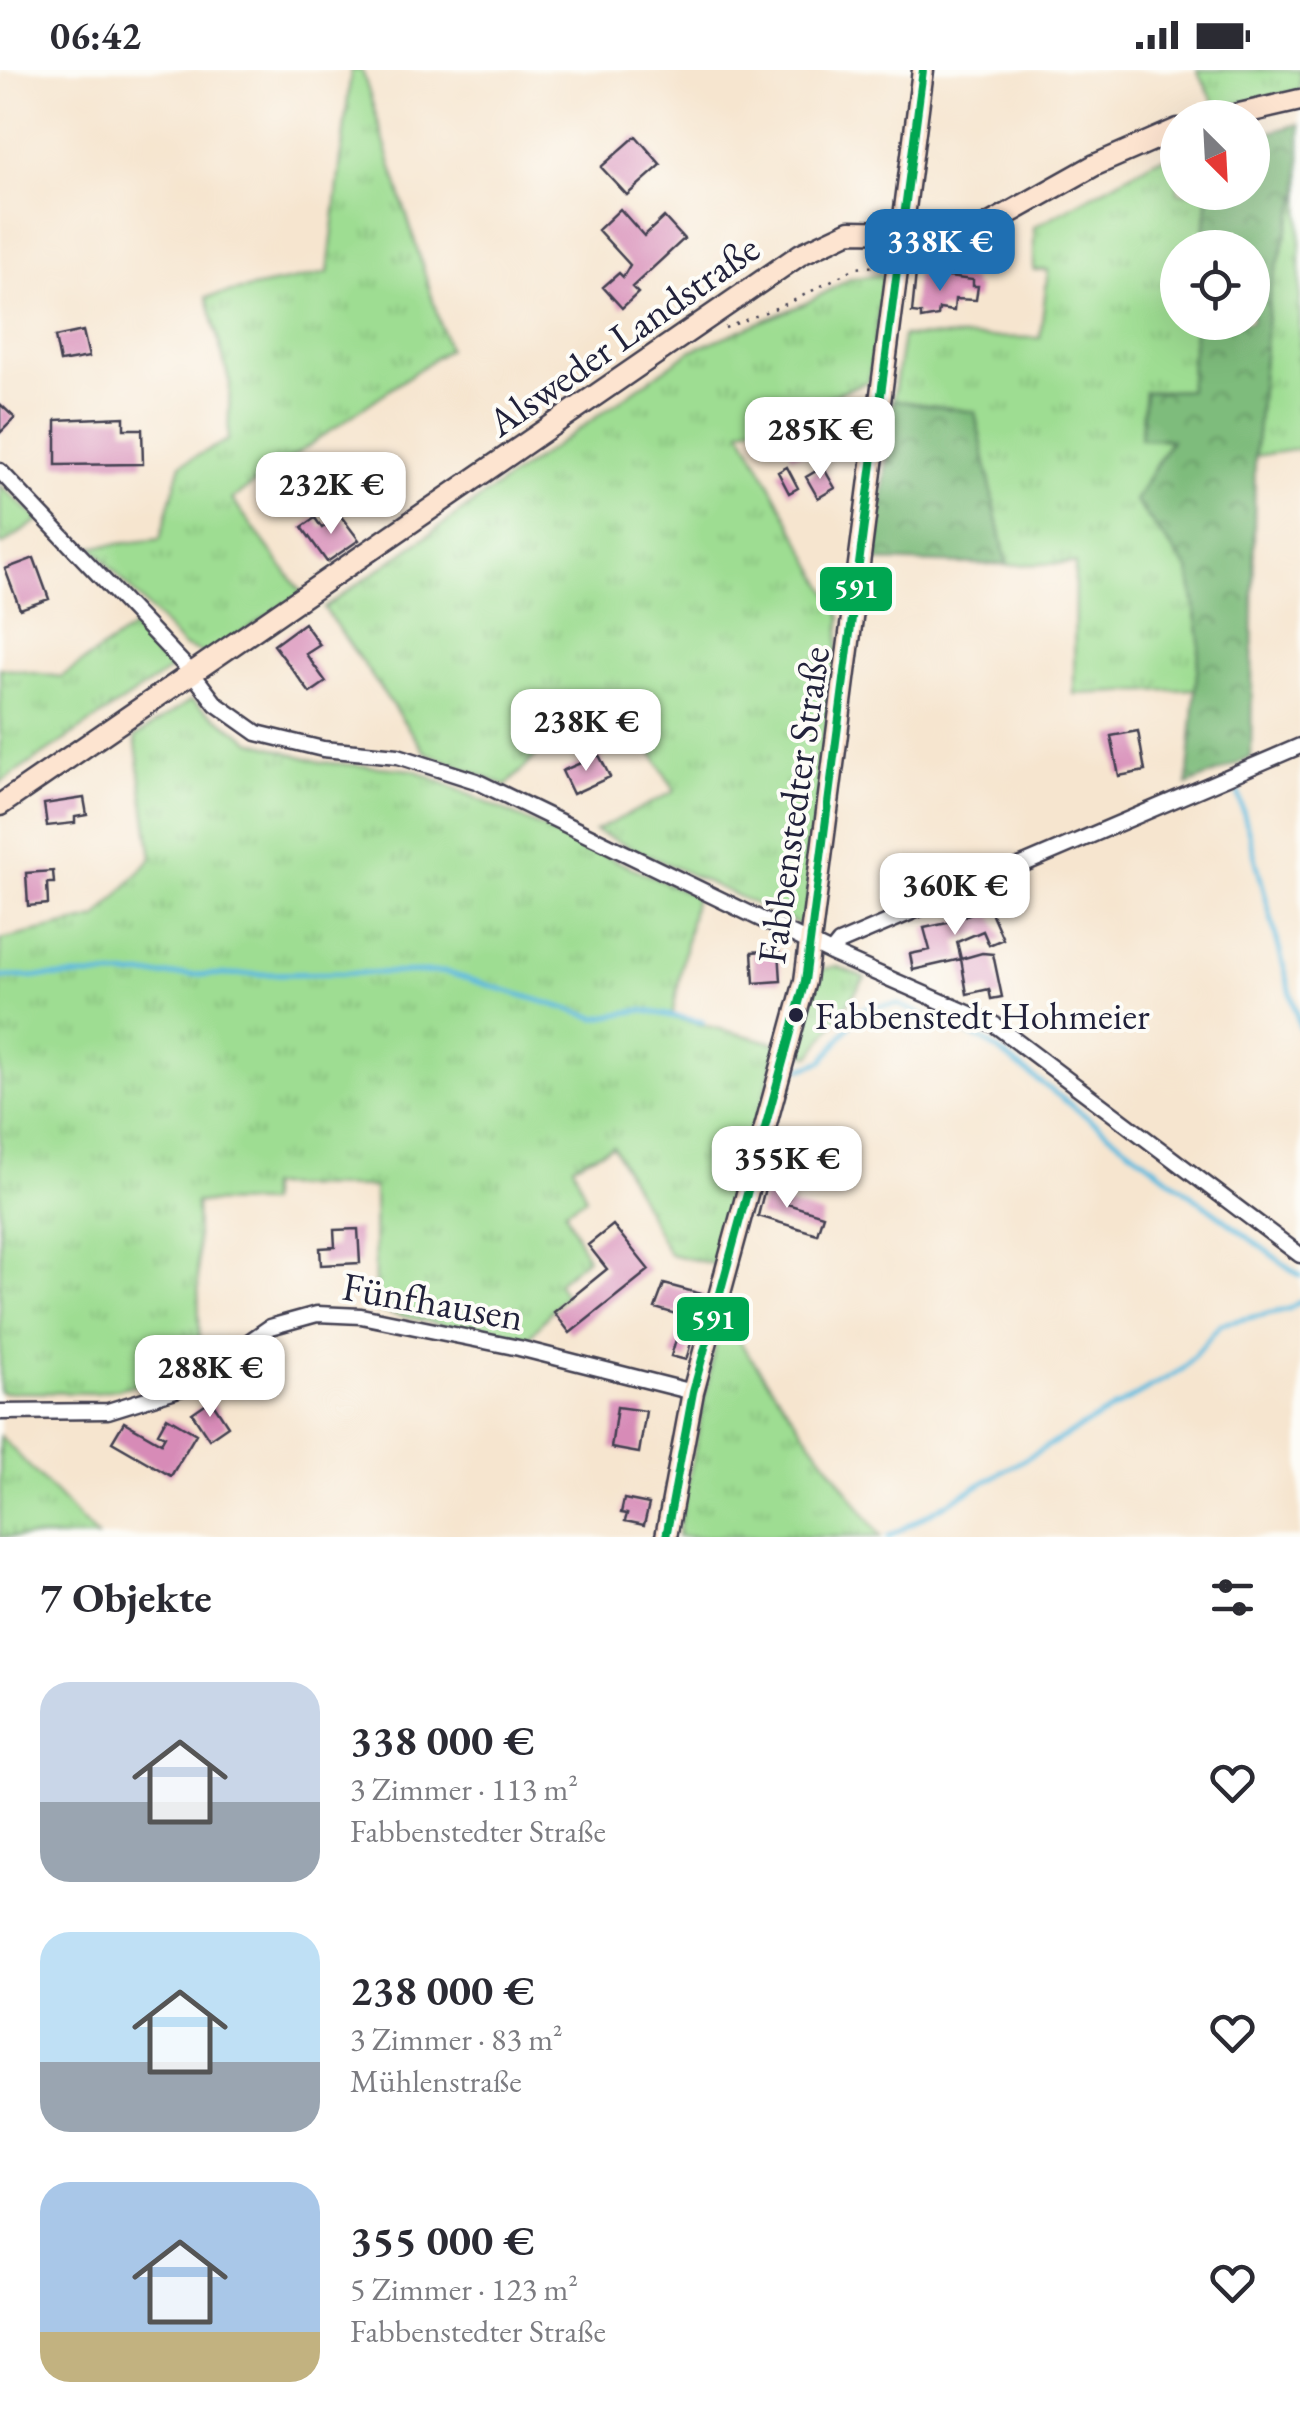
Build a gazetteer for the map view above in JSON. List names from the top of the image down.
{
  "streets": {
    "street": ["Alsweder Landstraße", "Fabbenstedter Straße", "Fünfhausen"]
  },
  "crossings": [
    ["Alsweder Landstraße", "Fabbenstedter Straße"],
    ["Fabbenstedter Straße", "Fünfhausen"]
  ],
  "places": ["Fabbenstedt Hohmeier"],
  "lines": ["transit line 591"],
  "north": "bottom right",
  "page": {
    "status": "06:42",
    "price": [
      "338K €",
      "285K €",
      "232K €",
      "238K €",
      "360K €",
      "355K €",
      "288K €"
    ],
    "heading": "7 Objekte",
    "list": [
      {
        "name": "338 000 €",
        "note": "3 Zimmer · 113 m² · Fabbenstedter Straße"
      },
      {
        "name": "238 000 €",
        "note": "3 Zimmer · 83 m² · Mühlenstraße"
      },
      {
        "name": "355 000 €",
        "note": "5 Zimmer · 123 m² · Fabbenstedter Straße"
      }
    ]
  }
}
